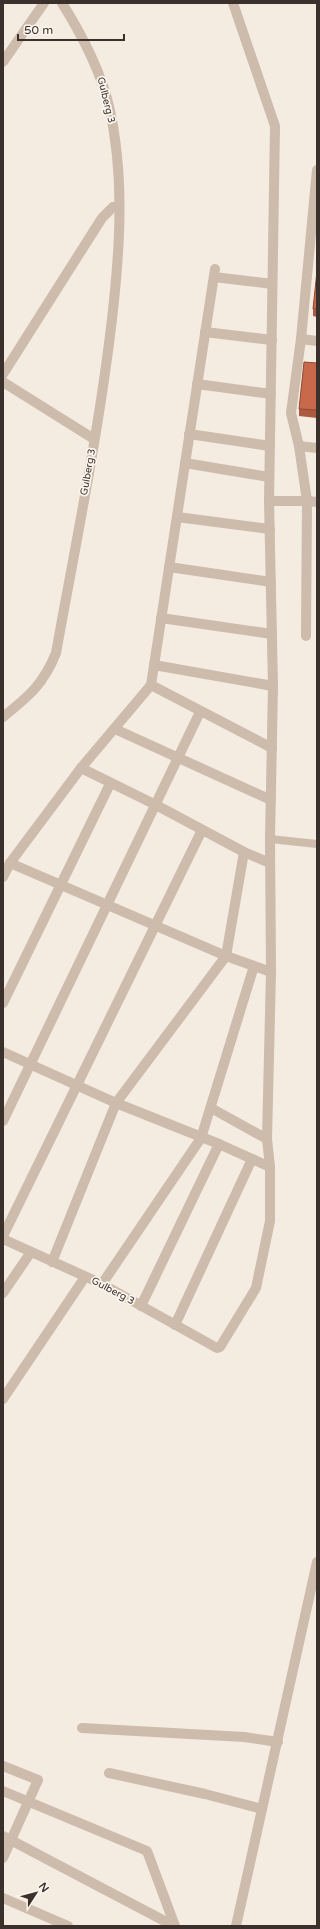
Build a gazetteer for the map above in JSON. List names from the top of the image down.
{
  "streets": {
    "street": ["Gulberg 3"]
  },
  "scale_bar": "50 m",
  "north": "top right"
}
